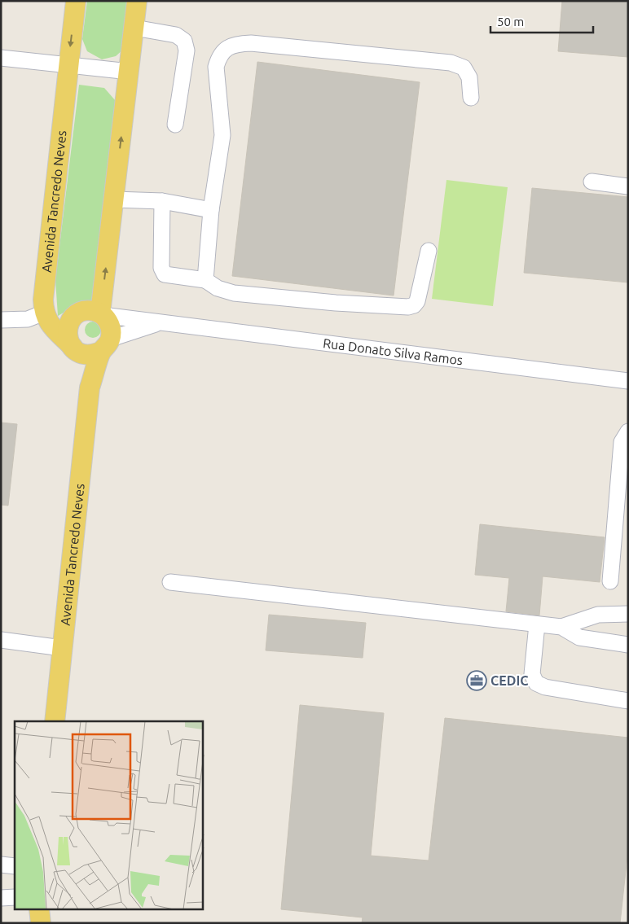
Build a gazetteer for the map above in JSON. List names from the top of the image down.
{
  "streets": {
    "main road": ["Avenida Tancredo Neves"],
    "street": ["Rua Donato Silva Ramos"]
  },
  "crossings": [
    ["Avenida Tancredo Neves", "Rua Donato Silva Ramos"]
  ],
  "places": {
    "office": ["CEDIC"]
  },
  "scale_bar": "50 m"
}
